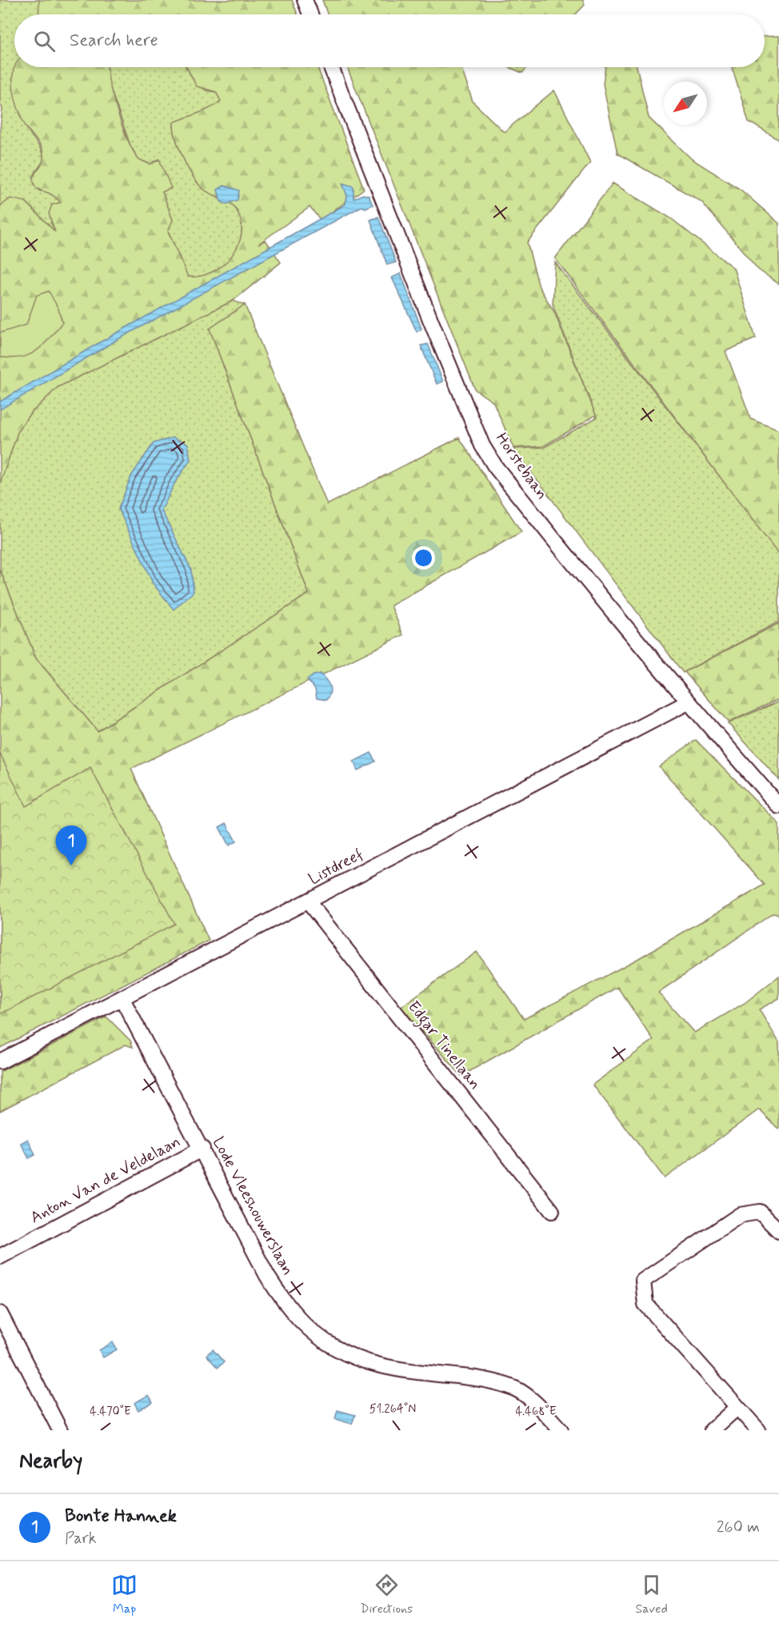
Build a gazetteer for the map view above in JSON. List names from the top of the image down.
{
  "streets": {
    "street": [
      "Horstebaan",
      "Listdreef",
      "Edgar Tinellaan",
      "Anton Van de Veldelaan",
      "Lode Vleeshouwerslaan"
    ]
  },
  "crossings": [
    ["Horstebaan", "Listdreef"],
    ["Listdreef", "Edgar Tinellaan"],
    ["Listdreef", "Lode Vleeshouwerslaan"],
    ["Anton Van de Veldelaan", "Lode Vleeshouwerslaan"]
  ],
  "north": "bottom left",
  "page": {
    "search": "Search here",
    "pins": "1",
    "heading": "Nearby",
    "list": [
      {
        "mark": "1",
        "name": "Bonte Hannek",
        "note": "Park",
        "value": "260 m"
      }
    ],
    "nav": ["Map", "Directions", "Saved"]
  },
  "coordinates": ["51.264°N", "4.470°E", "4.468°E"]
}
